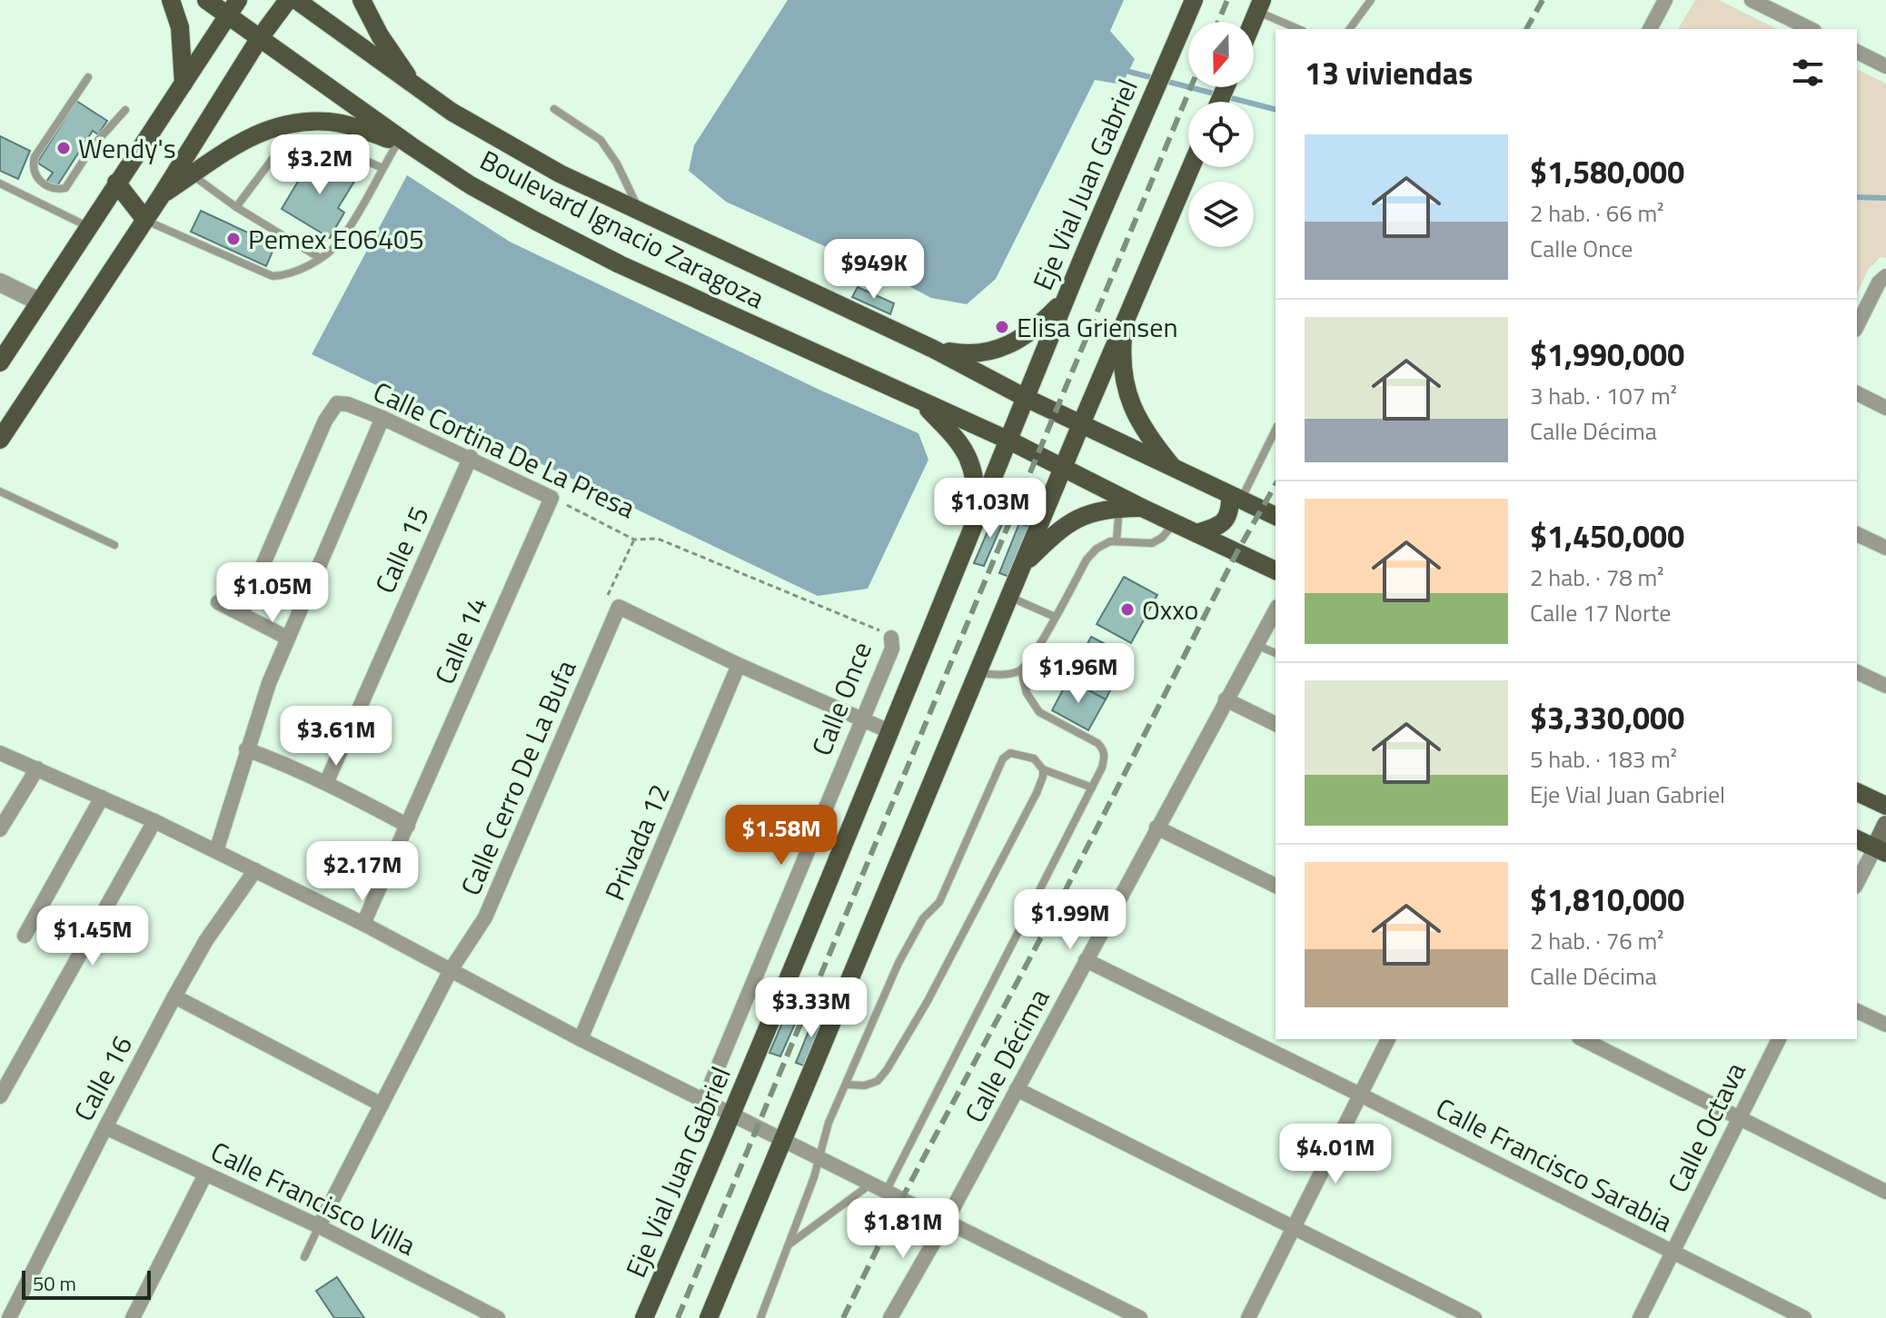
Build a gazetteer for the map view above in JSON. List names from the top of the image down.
{
  "streets": {
    "main road": ["Eje Vial Juan Gabriel", "Boulevard Ignacio Zaragoza"],
    "street": [
      "Calle Cortina De La Presa",
      "Calle 15",
      "Calle 14",
      "Calle Once",
      "Calle Cerro De La Bufa",
      "Privada 12",
      "Calle Décima",
      "Calle 16",
      "Calle Octava",
      "Calle Francisco Sarabia",
      "Calle Francisco Villa"
    ]
  },
  "crossings": [
    ["Eje Vial Juan Gabriel", "Boulevard Ignacio Zaragoza"],
    ["Calle Cortina De La Presa", "Calle 15"],
    ["Calle Cortina De La Presa", "Calle 14"],
    ["Calle Cortina De La Presa", "Calle Once"],
    ["Calle Cerro De La Bufa", "Calle Francisco Villa"],
    ["Calle Décima", "Calle Francisco Sarabia"],
    ["Calle 16", "Calle Francisco Villa"],
    ["Calle Octava", "Calle Francisco Sarabia"]
  ],
  "places": [
    "Wendy's",
    "Pemex E06405",
    "Elisa Griensen",
    "Oxxo"
  ],
  "scale_bar": "50 m",
  "north": "bottom",
  "page": {
    "heading": "13 viviendas",
    "list": [
      {
        "name": "$1,580,000",
        "note": "2 hab. · 66 m² · Calle Once"
      },
      {
        "name": "$1,990,000",
        "note": "3 hab. · 107 m² · Calle Décima"
      },
      {
        "name": "$1,450,000",
        "note": "2 hab. · 78 m² · Calle 17 Norte"
      },
      {
        "name": "$3,330,000",
        "note": "5 hab. · 183 m² · Eje Vial Juan Gabriel"
      },
      {
        "name": "$1,810,000",
        "note": "2 hab. · 76 m² · Calle Décima"
      }
    ],
    "price": [
      "$3.2M",
      "$949K",
      "$1.03M",
      "$1.05M",
      "$1.96M",
      "$3.61M",
      "$1.58M",
      "$2.17M",
      "$1.99M",
      "$1.45M",
      "$3.33M",
      "$4.01M",
      "$1.81M"
    ],
    "scale": "50 m"
  }
}
